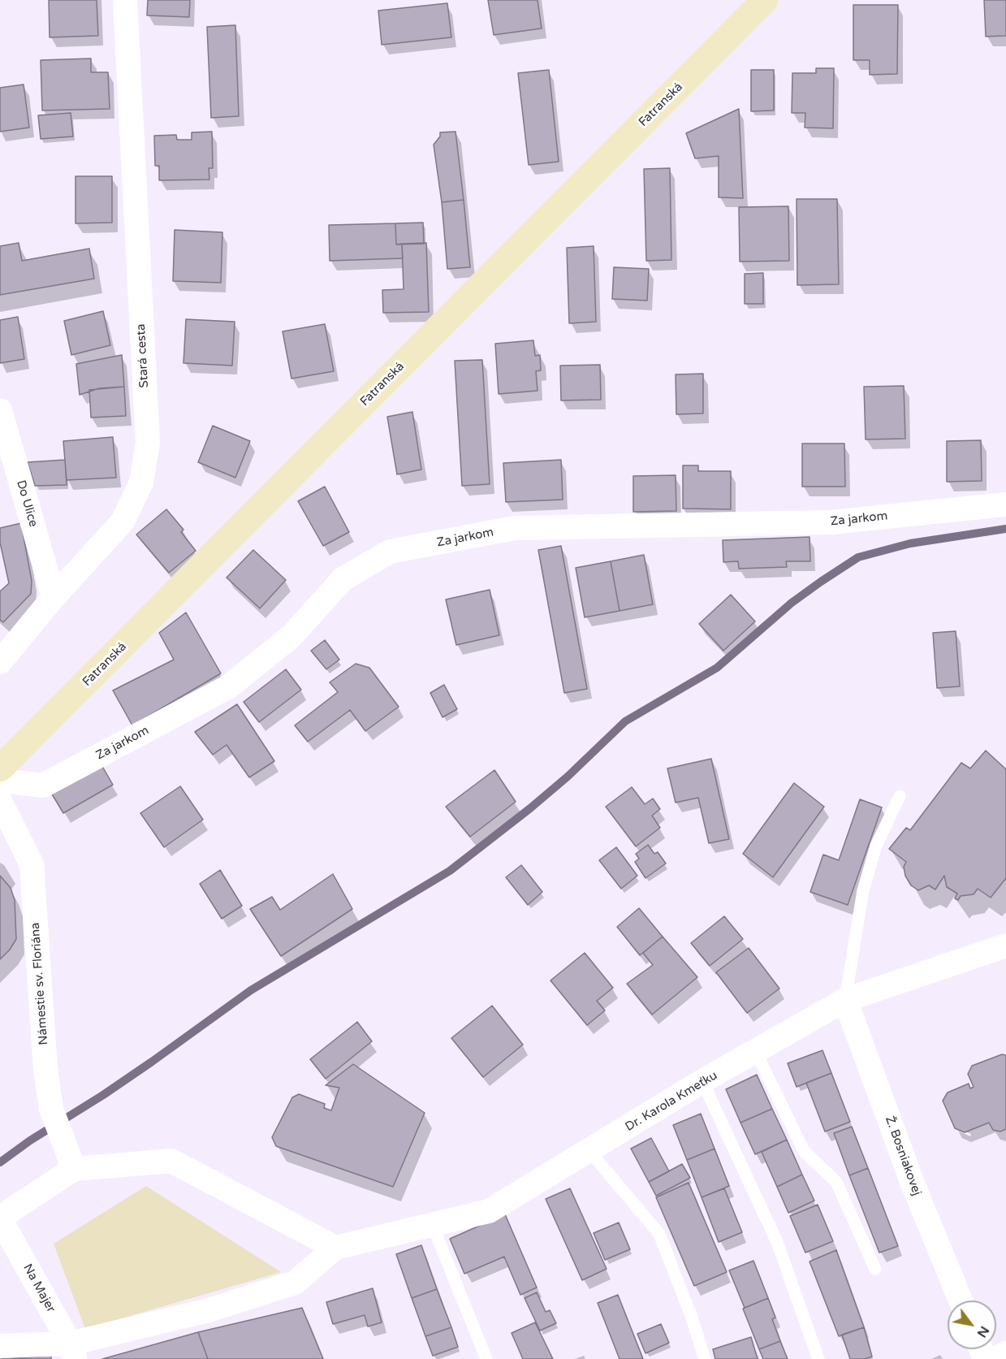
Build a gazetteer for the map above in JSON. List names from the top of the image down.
{
  "streets": {
    "main road": ["Fatranská"],
    "street": [
      "Stará cesta",
      "Do Ulice",
      "Za jarkom",
      "Námestie sv. Floriána",
      "Dr. Karola Kmeťku",
      "Ž. Bosniakovej",
      "Na Majer"
    ]
  },
  "crossings": [
    ["Stará cesta", "Do Ulice"],
    ["Dr. Karola Kmeťku", "Ž. Bosniakovej"]
  ],
  "north": "bottom right"
}
